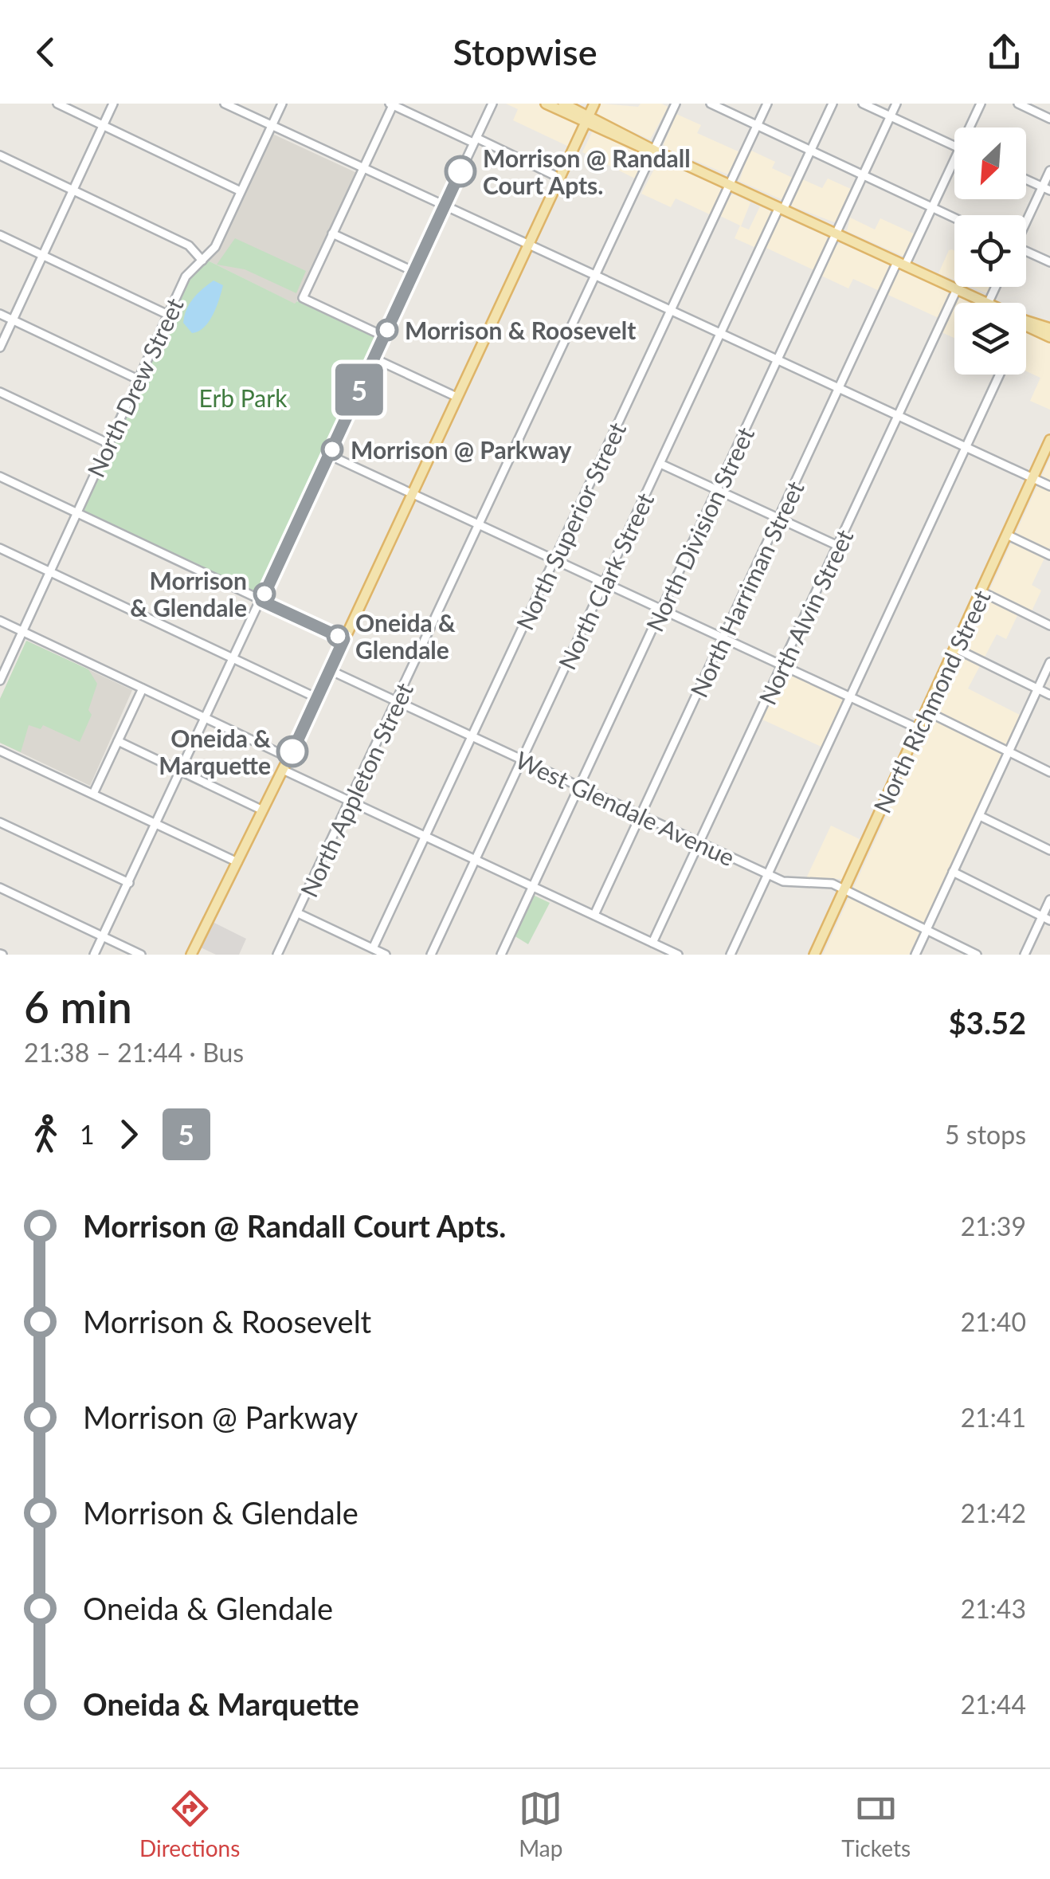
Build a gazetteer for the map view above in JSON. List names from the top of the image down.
{
  "streets": {
    "main road": ["North Richmond Street"],
    "street": [
      "North Drew Street",
      "North Superior Street",
      "North Division Street",
      "North Clark Street",
      "North Harriman Street",
      "North Alvin Street",
      "North Appleton Street",
      "West Glendale Avenue"
    ]
  },
  "crossings": [
    ["North Superior Street", "West Glendale Avenue"],
    ["North Division Street", "West Glendale Avenue"],
    ["North Clark Street", "West Glendale Avenue"],
    ["North Harriman Street", "West Glendale Avenue"],
    ["North Alvin Street", "West Glendale Avenue"],
    ["North Richmond Street", "West Glendale Avenue"],
    ["North Appleton Street", "West Glendale Avenue"]
  ],
  "parks": ["Erb Park"],
  "places": [
    "Morrison @ Randall Court Apts.",
    "Morrison & Roosevelt",
    "Morrison @ Parkway",
    "Morrison & Glendale",
    "Oneida & Glendale",
    "Oneida & Marquette"
  ],
  "lines": ["bus line 5"],
  "north": "bottom left",
  "page": {
    "header": "Stopwise",
    "on_map": "5",
    "heading": ["6 min", "21:38 – 21:44 · Bus", "$3.52"],
    "legs": ["1", "5", "5 stops"],
    "list": [
      {
        "name": "Morrison @ Randall Court Apts.",
        "value": "21:39"
      },
      {
        "name": "Morrison & Roosevelt",
        "value": "21:40"
      },
      {
        "name": "Morrison @ Parkway",
        "value": "21:41"
      },
      {
        "name": "Morrison & Glendale",
        "value": "21:42"
      },
      {
        "name": "Oneida & Glendale",
        "value": "21:43"
      },
      {
        "name": "Oneida & Marquette",
        "value": "21:44"
      }
    ],
    "tabs": ["Directions", "Map", "Tickets"]
  }
}
